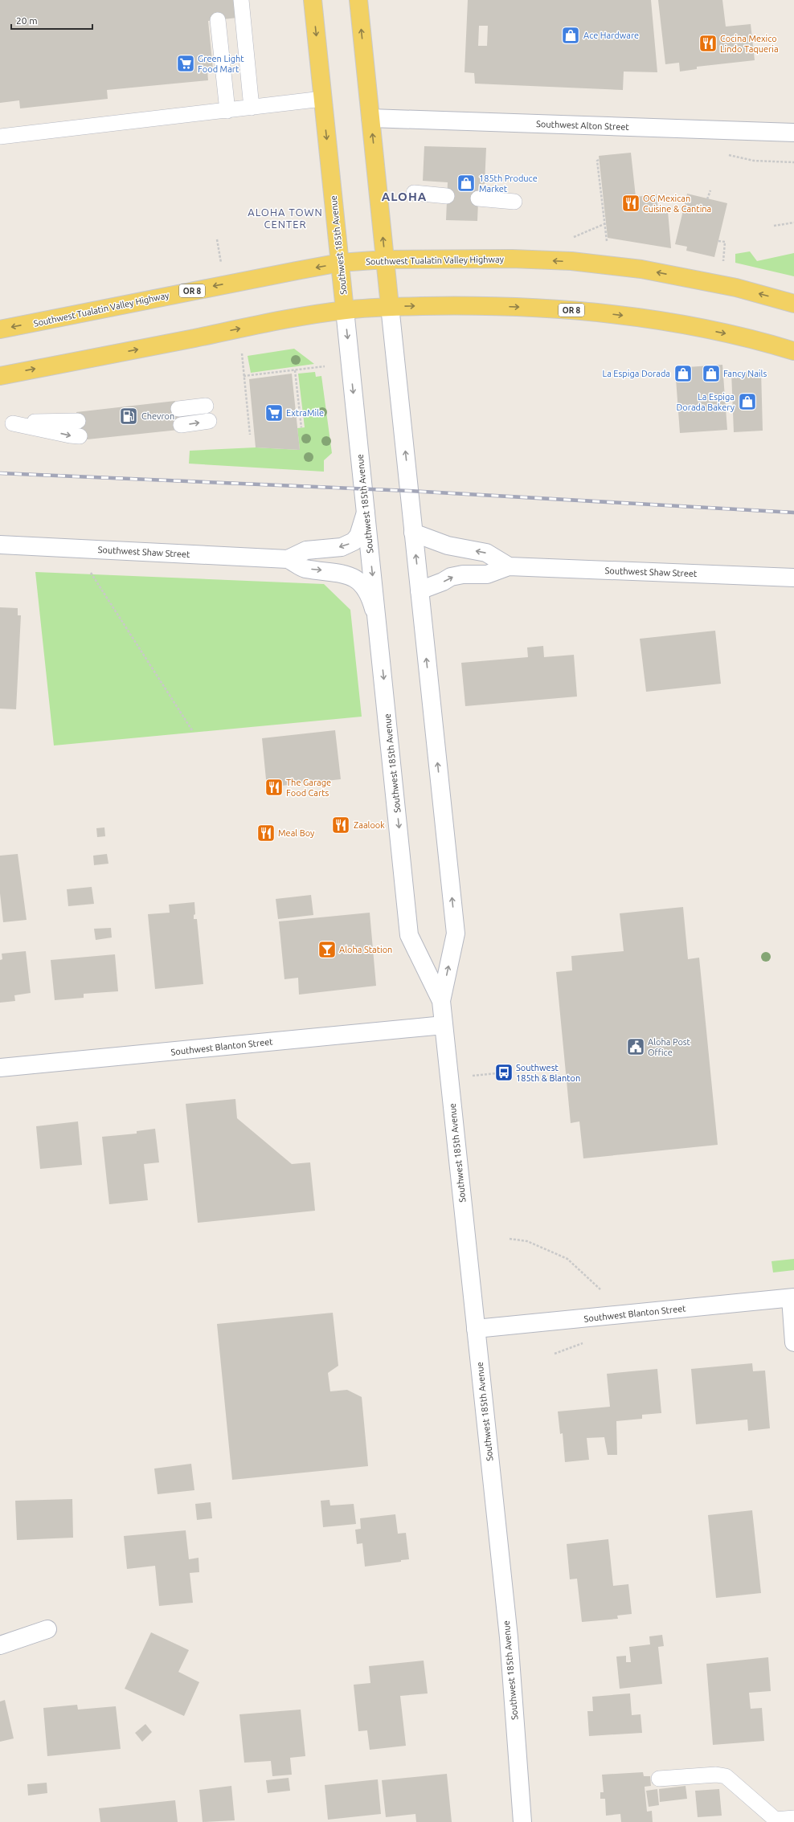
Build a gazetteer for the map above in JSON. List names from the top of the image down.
{
  "streets": {
    "main road": ["Southwest 185th Avenue", "Southwest Tualatin Valley Highway", "OR 8"],
    "street": ["Southwest Alton Street", "Southwest Shaw Street", "Southwest Blanton Street"]
  },
  "crossings": [
    ["Southwest Alton Street", "Southwest 185th Avenue"],
    ["Southwest 185th Avenue", "Southwest Tualatin Valley Highway"],
    ["Southwest 185th Avenue", "OR 8"],
    ["Southwest 185th Avenue", "Southwest Shaw Street"],
    ["Southwest 185th Avenue", "Southwest Blanton Street"]
  ],
  "districts": ["ALOHA", "ALOHA TOWN CENTER"],
  "places": {
    "shop": [
      "Ace Hardware",
      "185th Produce Market",
      "La Espiga Dorada",
      "Fancy Nails",
      "La Espiga Dorada Bakery"
    ],
    "restaurant": [
      "Cocina Mexico Lindo Taqueria",
      "OG Mexican Cuisine & Cantina",
      "The Garage Food Carts",
      "Zaalook",
      "Meal Boy"
    ],
    "supermarket": ["Green Light Food Mart", "ExtraMile"],
    "fuel station": ["Chevron"],
    "bar": ["Aloha Station"],
    "public building": ["Aloha Post Office"],
    "bus stop": ["Southwest 185th & Blanton"]
  },
  "scale_bar": "20 m"
}
